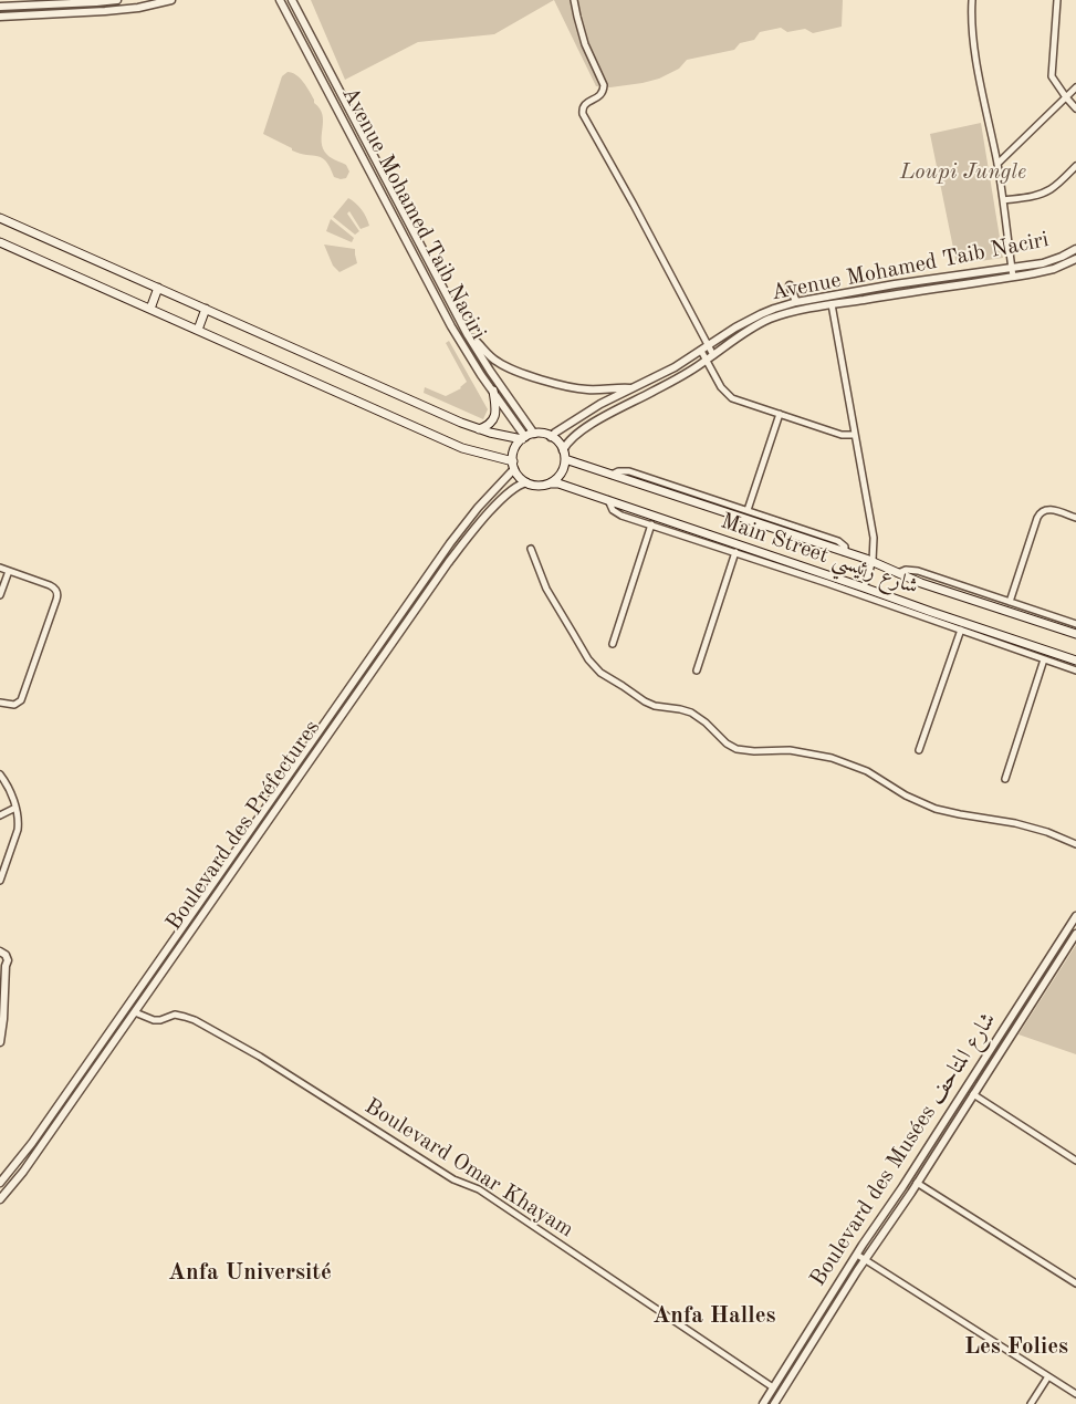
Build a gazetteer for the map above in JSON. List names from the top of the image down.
{
  "streets": {
    "main road": ["Main Street شارع رئيسي"],
    "street": [
      "Avenue Mohamed Taib Naciri",
      "Boulevard des Préfectures",
      "Boulevard des Musées شارع المتاحف",
      "Boulevard Omar Khayam"
    ]
  },
  "crossings": [
    ["Avenue Mohamed Taib Naciri", "Main Street شارع رئيسي"],
    ["Avenue Mohamed Taib Naciri", "Boulevard des Préfectures"],
    ["Main Street شارع رئيسي", "Boulevard des Préfectures"],
    ["Boulevard des Préfectures", "Boulevard Omar Khayam"],
    ["Boulevard des Musées شارع المتاحف", "Boulevard Omar Khayam"]
  ],
  "districts": ["Anfa Université", "Anfa Halles", "Les Folies"],
  "parks": ["Loupi Jungle"]
}
